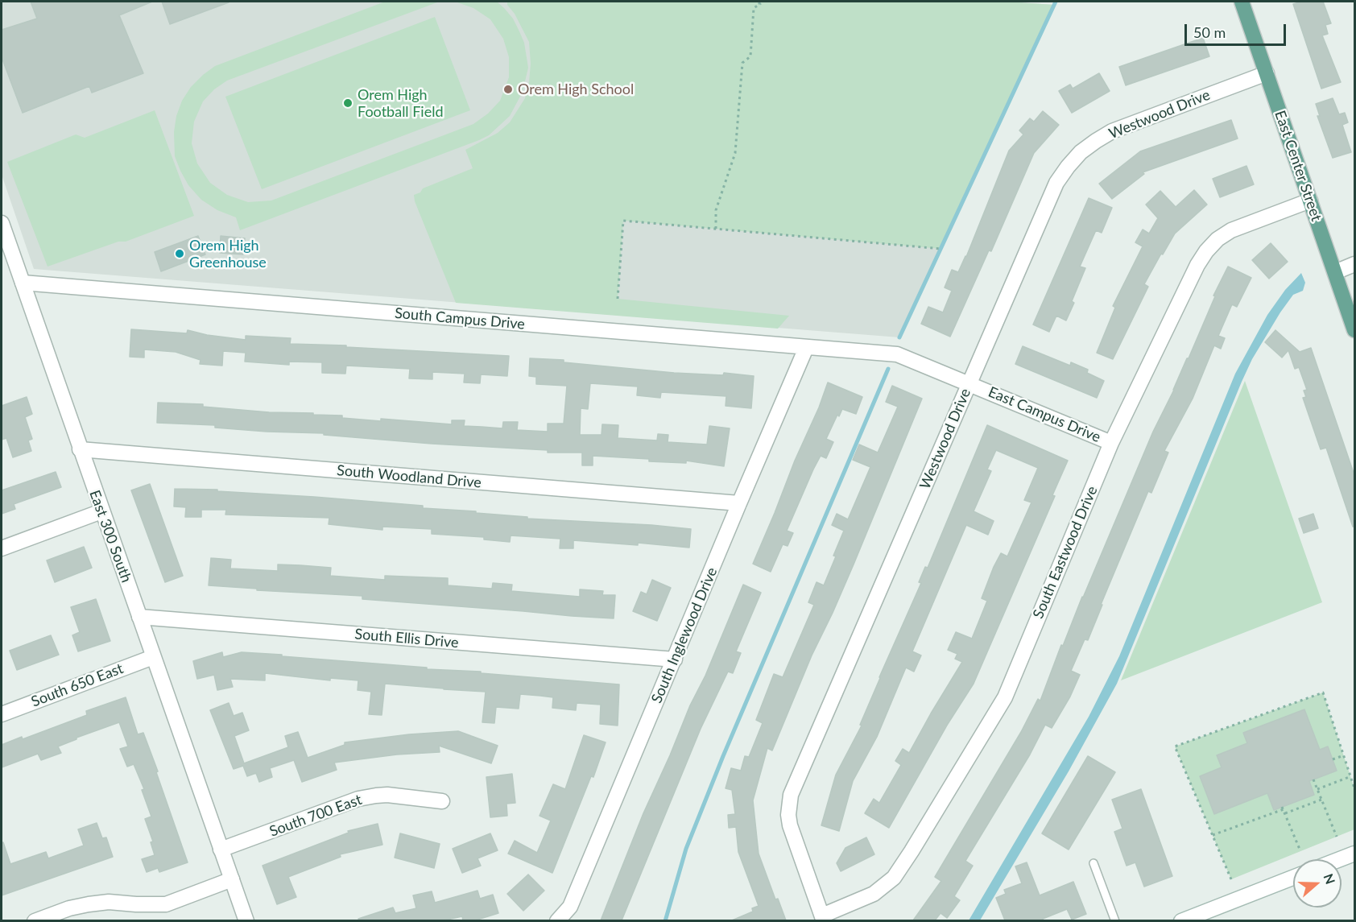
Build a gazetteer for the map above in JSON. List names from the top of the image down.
{
  "streets": {
    "main road": ["East Center Street"],
    "street": [
      "Westwood Drive",
      "South Campus Drive",
      "East Campus Drive",
      "South Woodland Drive",
      "East 300 South",
      "South Eastwood Drive",
      "South Inglewood Drive",
      "South Ellis Drive",
      "South 650 East",
      "South 700 East"
    ]
  },
  "crossings": [
    ["Westwood Drive", "East Center Street"],
    ["Westwood Drive", "East Campus Drive"],
    ["Westwood Drive", "South Eastwood Drive"],
    ["East Center Street", "South Eastwood Drive"],
    ["South Campus Drive", "East Campus Drive"],
    ["South Campus Drive", "East 300 South"],
    ["South Campus Drive", "South Inglewood Drive"],
    ["East Campus Drive", "South Eastwood Drive"],
    ["South Woodland Drive", "East 300 South"],
    ["South Woodland Drive", "South Inglewood Drive"],
    ["East 300 South", "South Ellis Drive"],
    ["East 300 South", "South 650 East"],
    ["East 300 South", "South 700 East"],
    ["South Inglewood Drive", "South Ellis Drive"]
  ],
  "places": ["Orem High School", "Orem High Football Field", "Orem High Greenhouse"],
  "scale_bar": "50 m",
  "north": "right"
}
